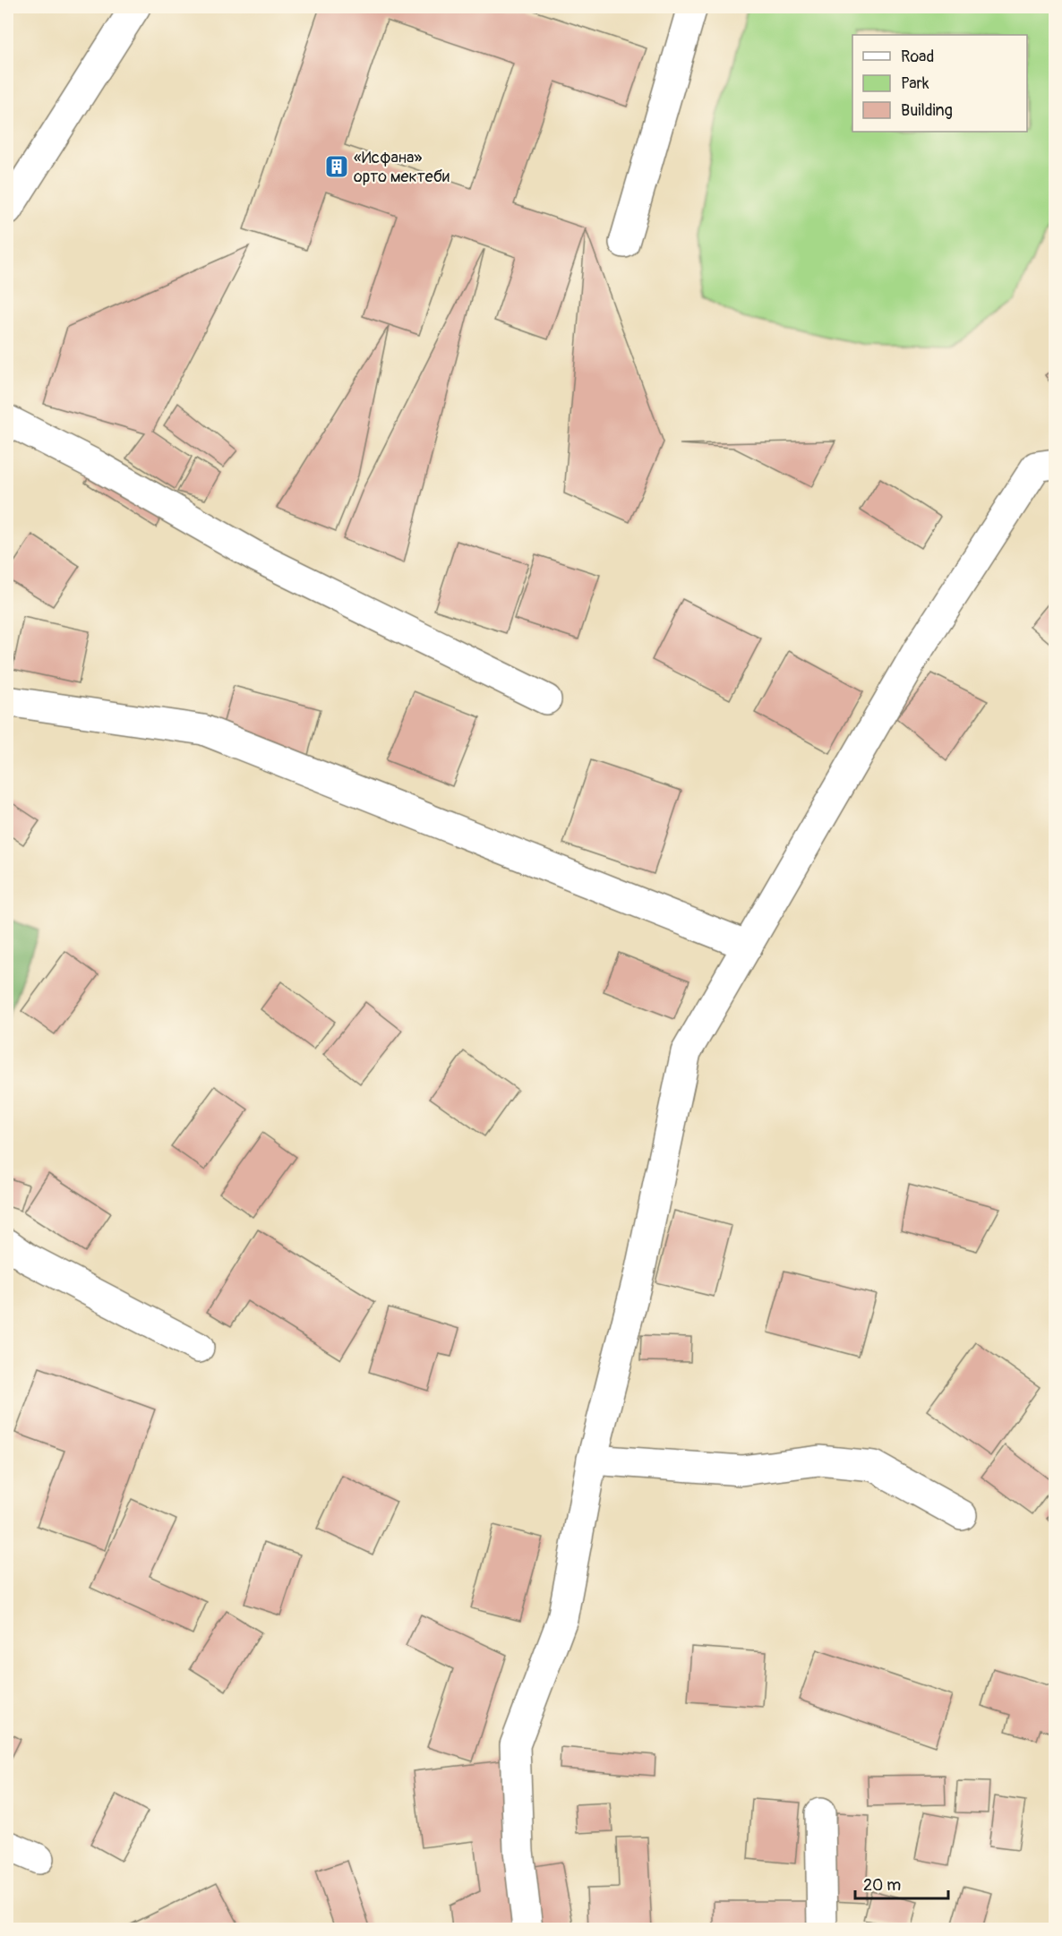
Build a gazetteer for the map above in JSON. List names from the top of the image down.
{
  "places": {
    "building": ["«Исфана» орто мектеби"]
  },
  "legend": ["Road", "Park", "Building"],
  "scale_bar": "20 m"
}
